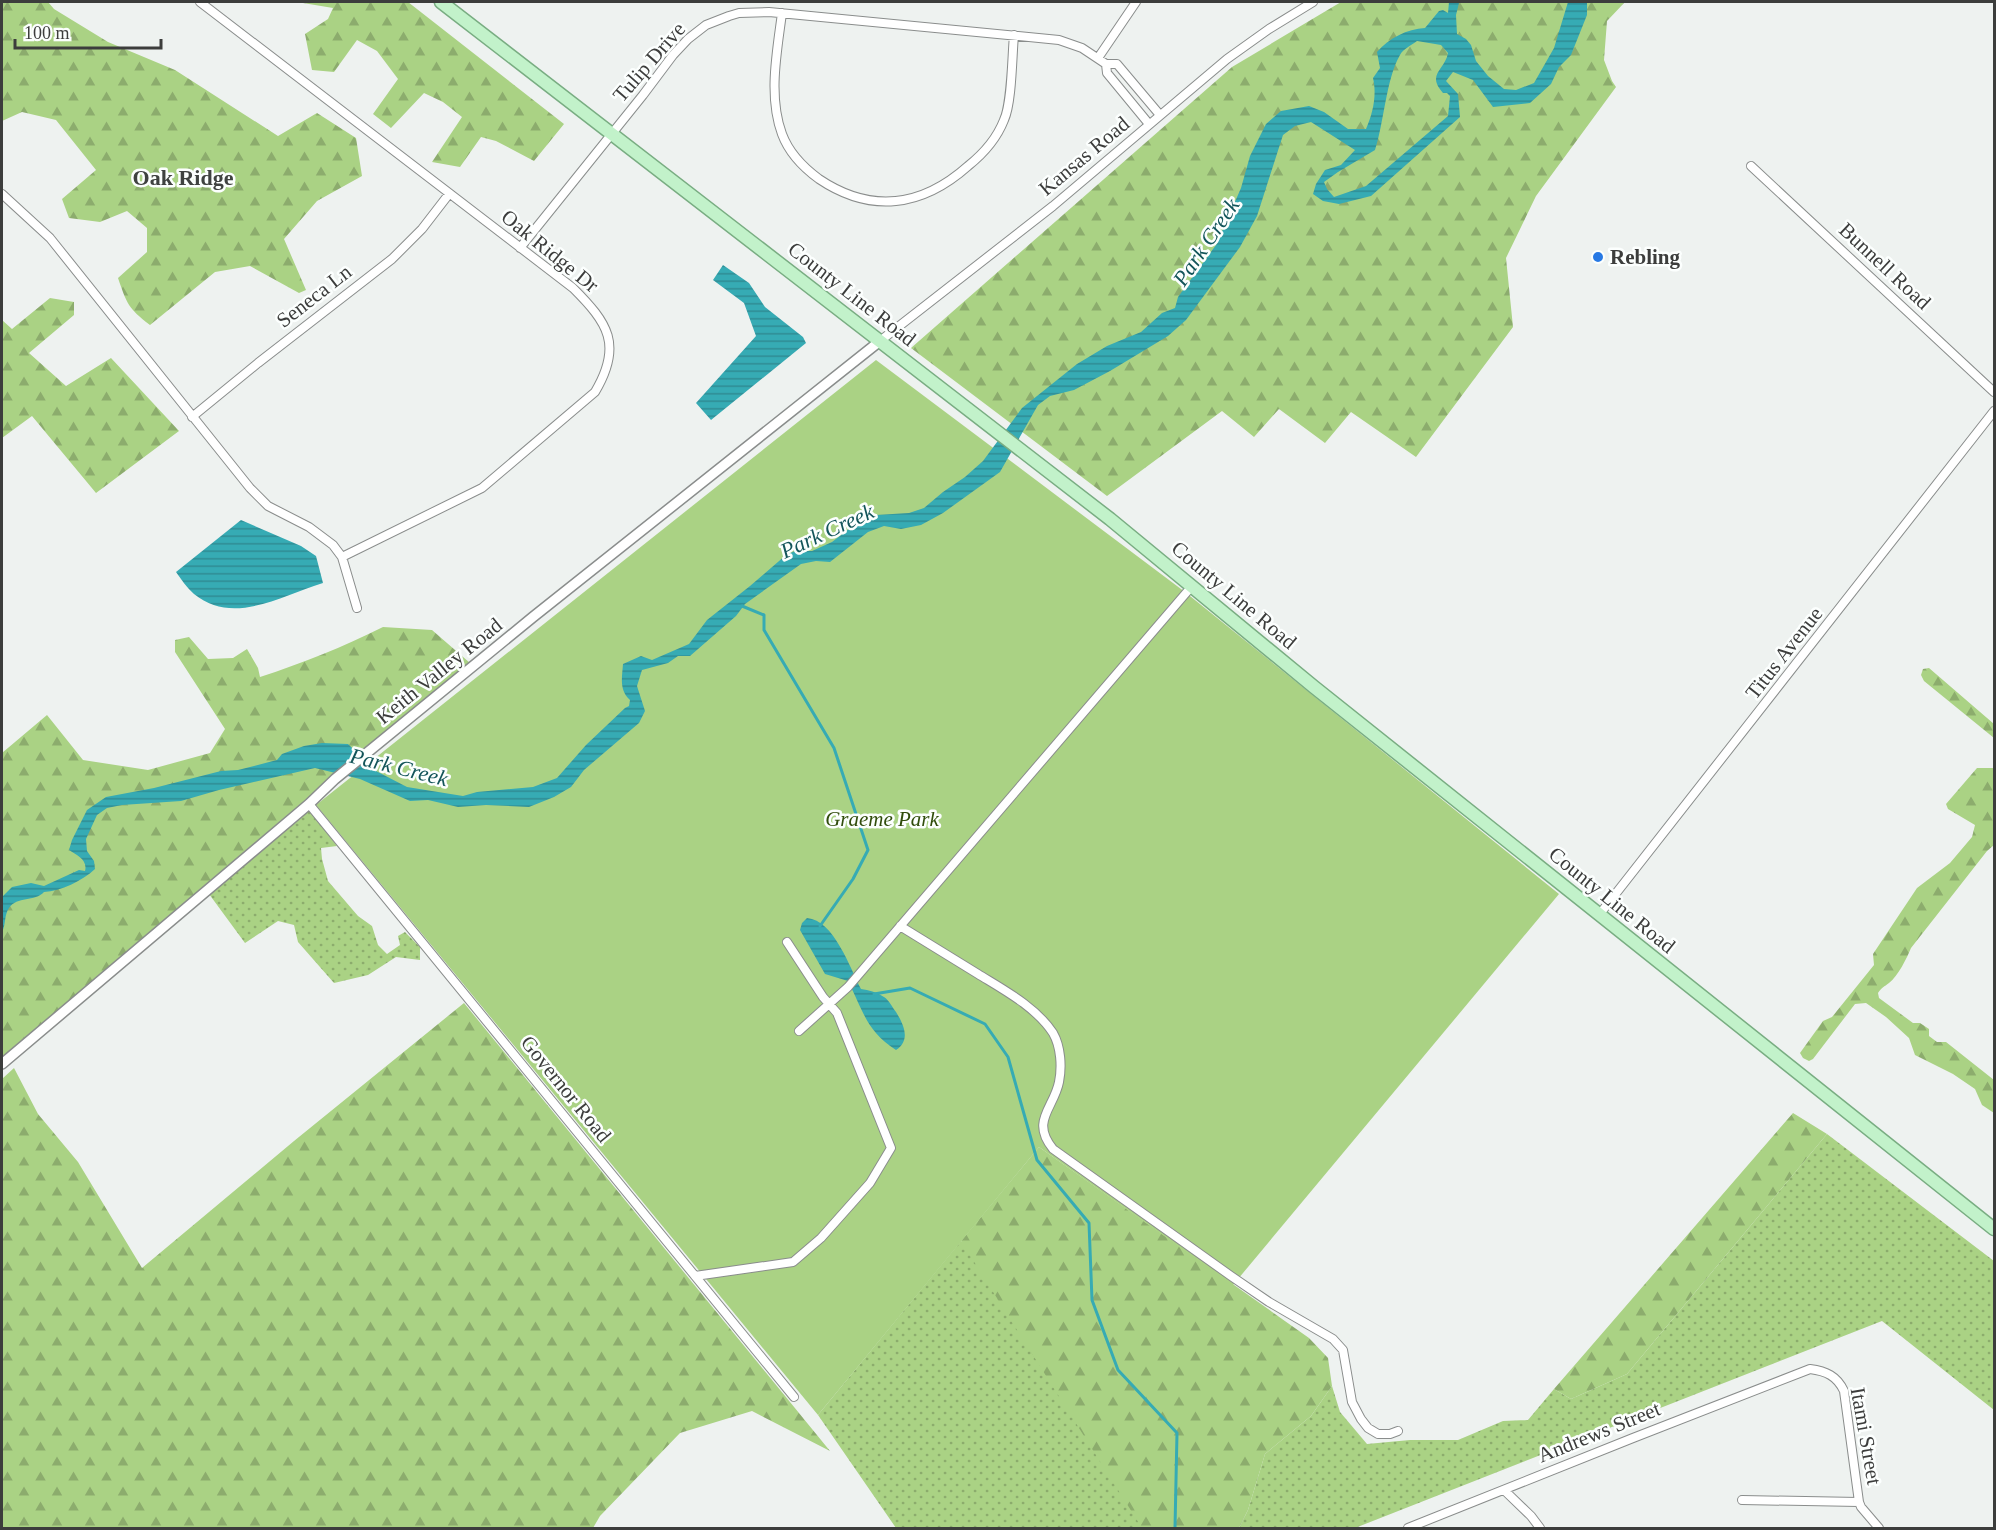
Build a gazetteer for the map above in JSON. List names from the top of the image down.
{
  "streets": {
    "main road": ["County Line Road"],
    "street": [
      "Tulip Drive",
      "Kansas Road",
      "Oak Ridge Dr",
      "Bunnell Road",
      "Seneca Ln",
      "Titus Avenue",
      "Keith Valley Road",
      "Governor Road",
      "Andrews Street",
      "Itami Street"
    ]
  },
  "crossings": [
    ["Tulip Drive", "Kansas Road"],
    ["Tulip Drive", "Oak Ridge Dr"],
    ["Tulip Drive", "County Line Road"],
    ["Kansas Road", "County Line Road"],
    ["Kansas Road", "Keith Valley Road"],
    ["Oak Ridge Dr", "Seneca Ln"],
    ["County Line Road", "Titus Avenue"],
    ["County Line Road", "Keith Valley Road"],
    ["Keith Valley Road", "Governor Road"],
    ["Andrews Street", "Itami Street"]
  ],
  "districts": ["Oak Ridge"],
  "water": ["Park Creek"],
  "parks": ["Graeme Park"],
  "places": ["Rebling"],
  "scale_bar": "100 m"
}
